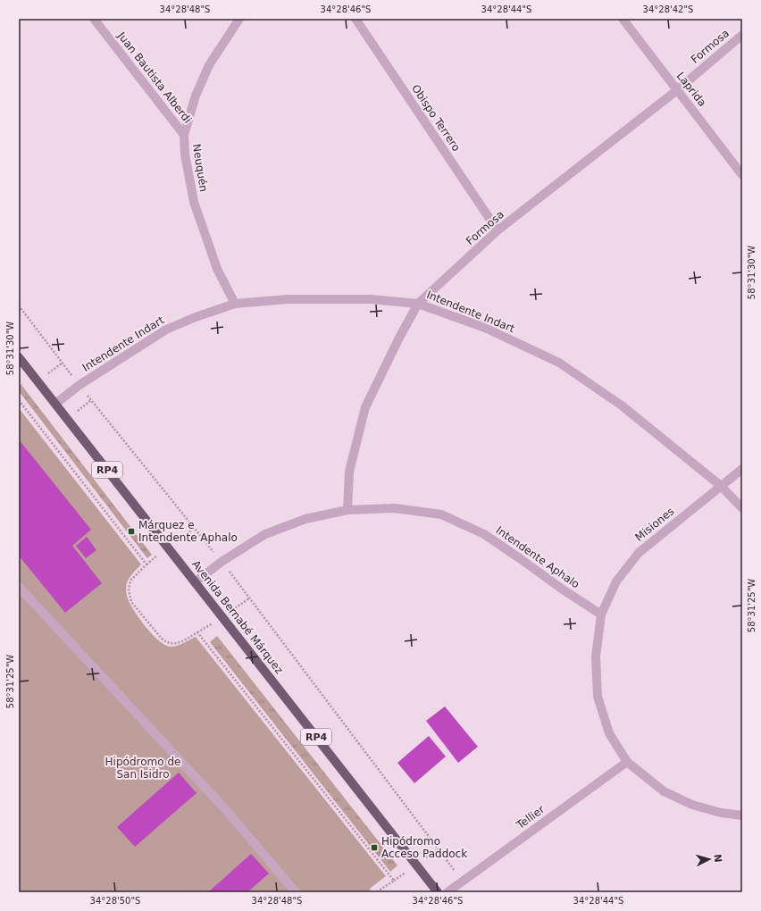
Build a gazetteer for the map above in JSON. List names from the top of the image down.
{
  "streets": {
    "main road": ["RP4", "Avenida Bernabé Márquez"],
    "street": [
      "Formosa",
      "Juan Bautista Alberdi",
      "Laprida",
      "Obispo Terrero",
      "Neuquén",
      "Intendente Indart",
      "Misiones",
      "Intendente Aphalo",
      "Tellier"
    ]
  },
  "crossings": [
    ["Formosa", "Laprida"],
    ["Formosa", "Obispo Terrero"],
    ["Formosa", "Intendente Indart"],
    ["Formosa", "Intendente Aphalo"],
    ["Juan Bautista Alberdi", "Neuquén"],
    ["Neuquén", "Intendente Indart"],
    ["Intendente Indart", "Misiones"],
    ["Intendente Indart", "Avenida Bernabé Márquez"],
    ["Misiones", "Intendente Aphalo"],
    ["Intendente Aphalo", "Avenida Bernabé Márquez"]
  ],
  "parks": ["Hipódromo de San Isidro"],
  "places": {
    "transit": ["Márquez e Intendente Aphalo", "Hipódromo Acceso Paddock"]
  },
  "north": "right",
  "coordinates": [
    "34°28'48\"S",
    "34°28'46\"S",
    "34°28'44\"S",
    "34°28'42\"S",
    "58°31'30\"W",
    "58°31'25\"W",
    "34°28'50\"S"
  ]
}
